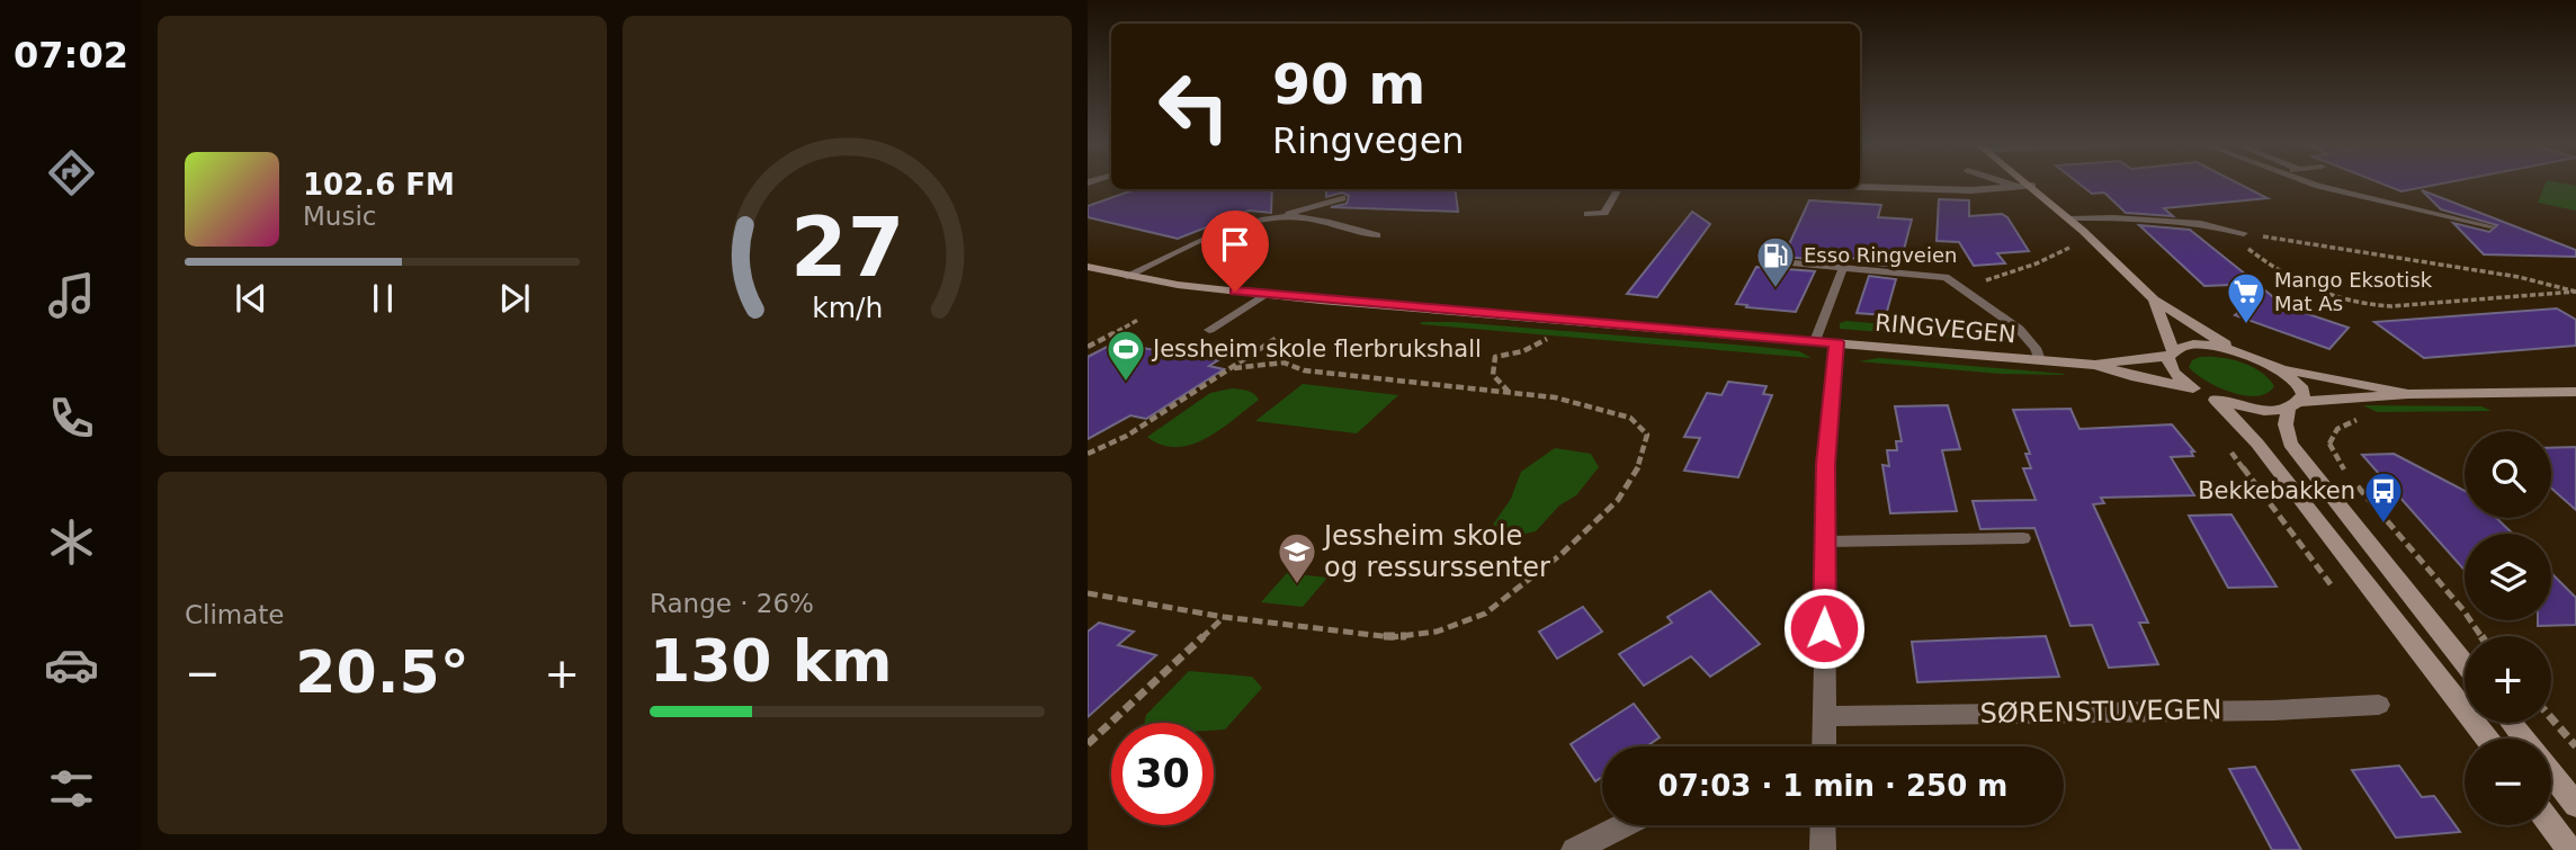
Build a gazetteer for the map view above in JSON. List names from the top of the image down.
{
  "streets": {
    "main road": ["RINGVEGEN"],
    "street": ["SØRENSTUVEGEN"]
  },
  "places": {
    "fuel station": ["Esso Ringveien"],
    "supermarket": ["Mango Eksotisk Mat As"],
    "sports": ["Jessheim skole flerbrukshall"],
    "bus stop": ["Bekkebakken"],
    "school or university": ["Jessheim skole og ressurssenter"]
  },
  "page": {
    "tabs": "07:02",
    "turn": ["90 m", "Ringvegen"],
    "song": ["102.6 FM", "Music"],
    "map_buttons": ["+", "−"],
    "tile": [
      "Climate",
      ["Range · 26%", "130 km"]
    ],
    "heat": ["−", "20.5°", "+"],
    "limit": "30",
    "trip": "07:03 · 1 min · 250 m",
    "gauge": ["27", "km/h"]
  }
}
